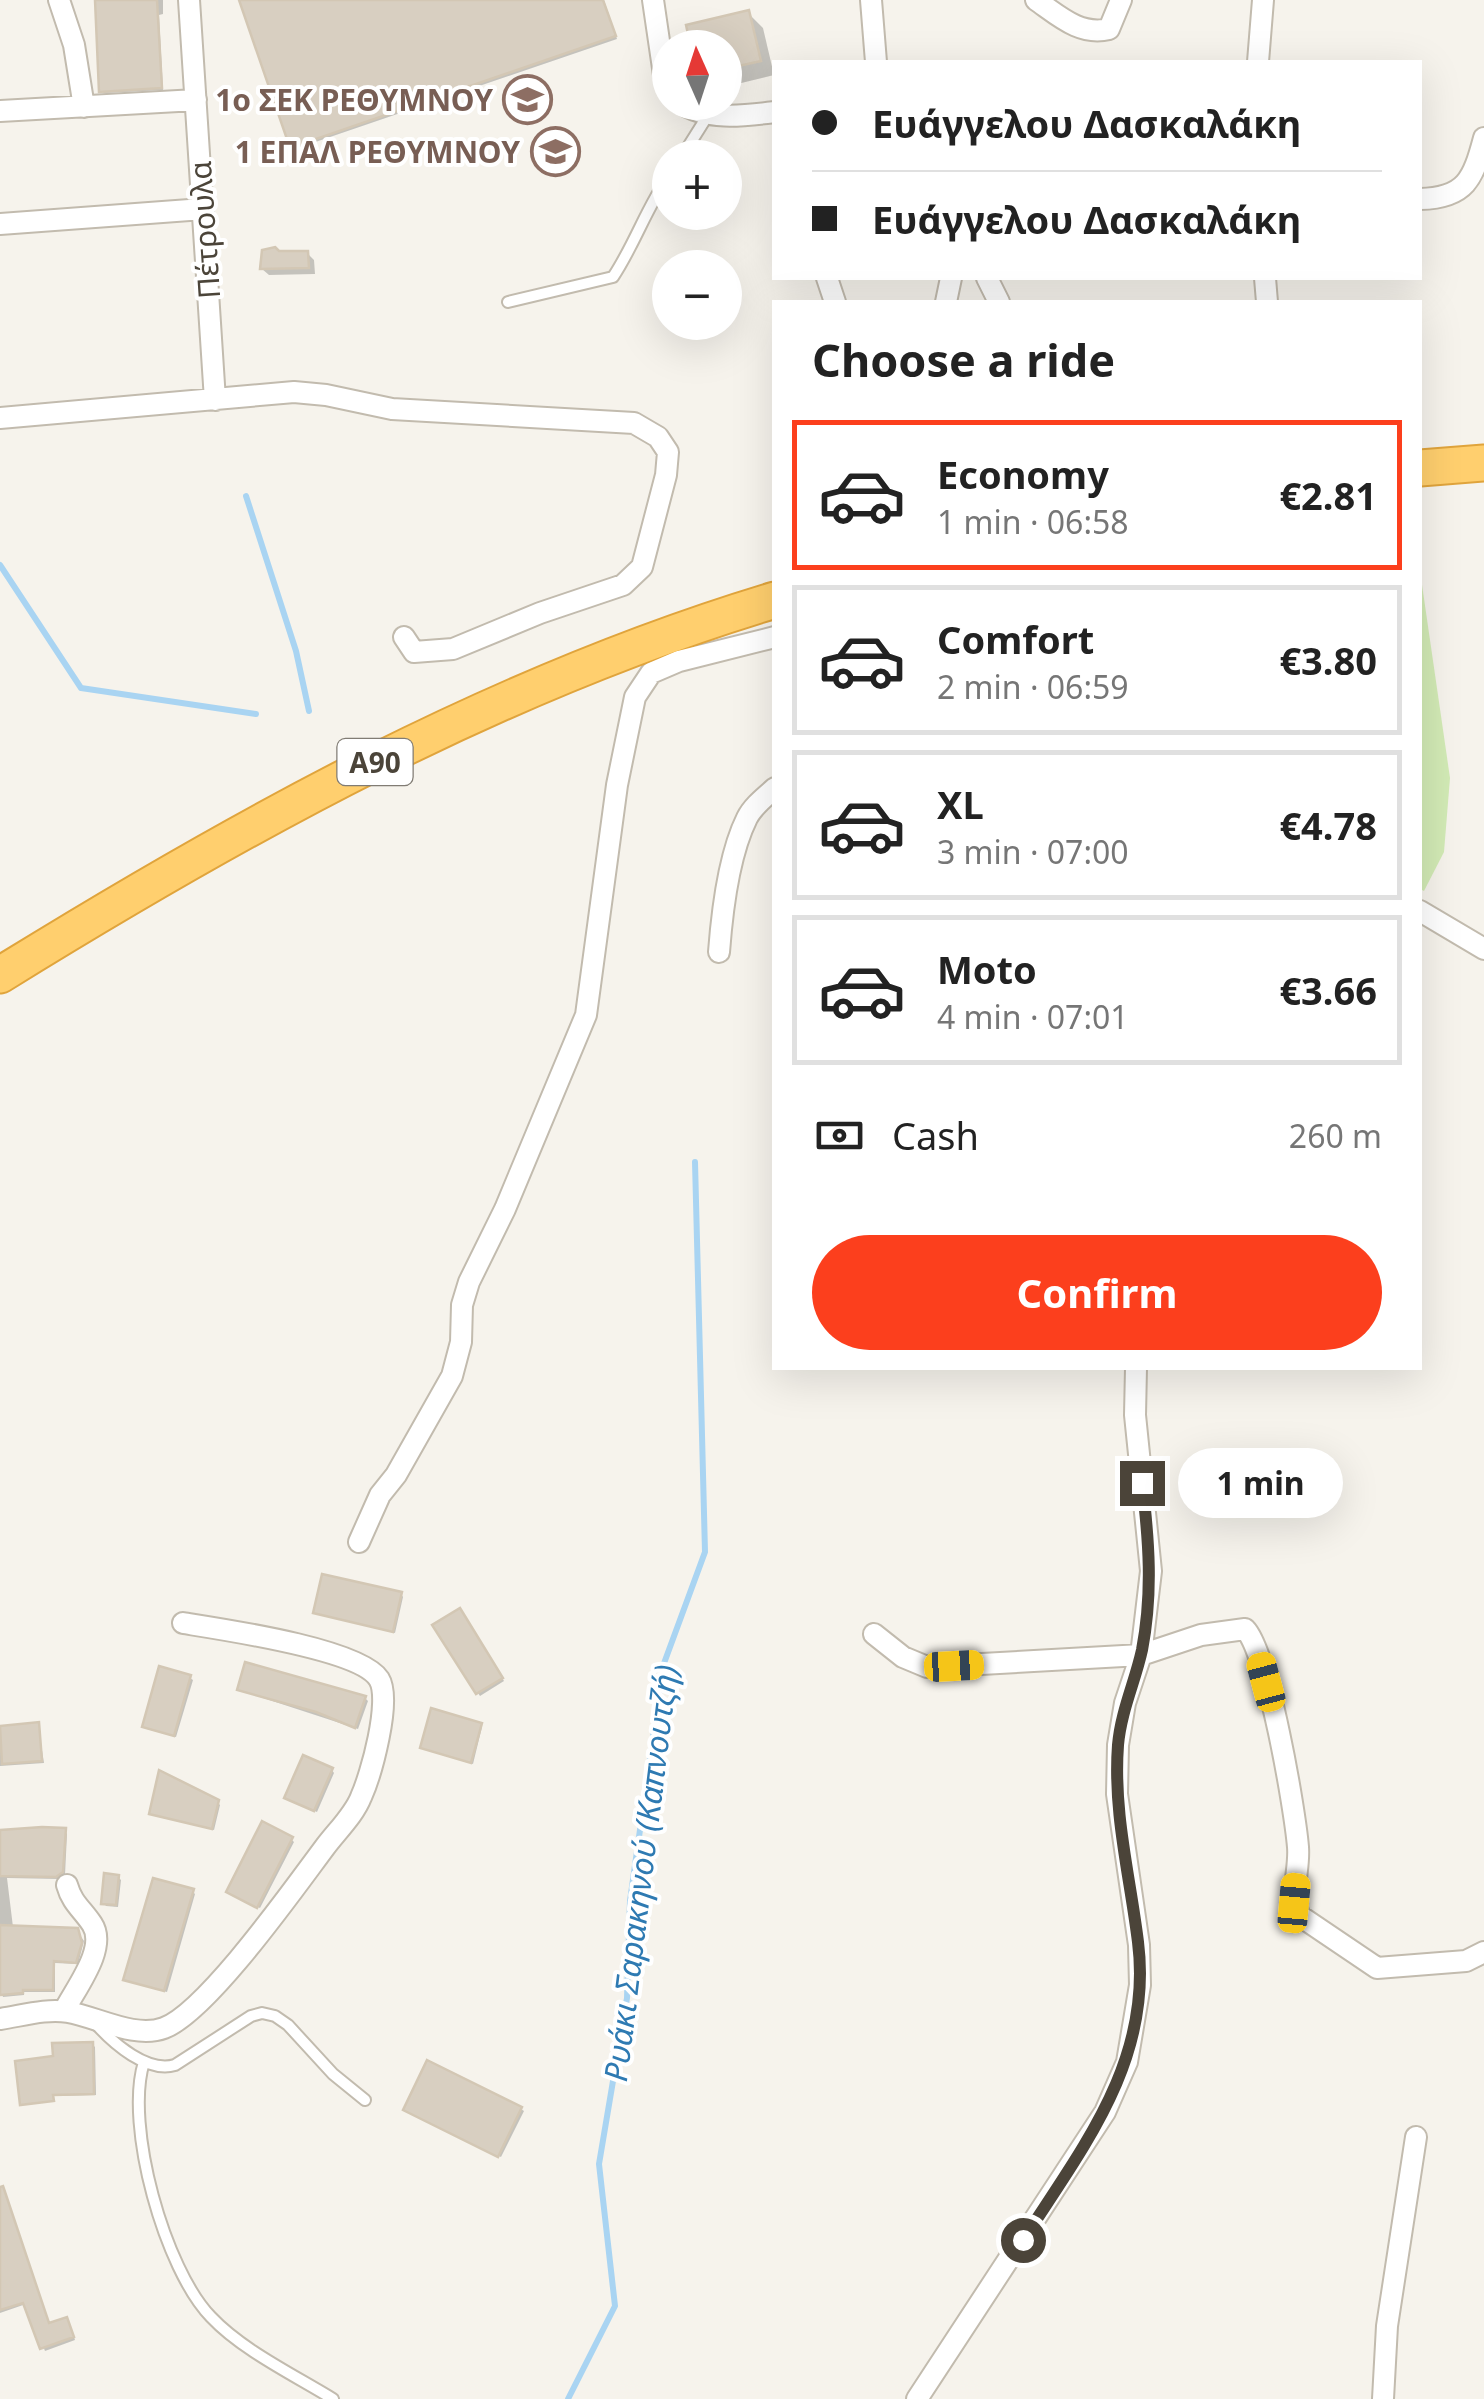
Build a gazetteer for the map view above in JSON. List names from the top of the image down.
{
  "streets": {
    "highway": ["Α90"],
    "street": ["Πέτρουλα"]
  },
  "water": ["Ρυάκι Σαρακηνού (Καπνουτζή)"],
  "places": {
    "school or university": ["1ο ΣΕΚ ΡΕΘΥΜΝΟΥ", "1 ΕΠΑΛ ΡΕΘΥΜΝΟΥ"]
  },
  "north": "top",
  "page": {
    "map_buttons": ["+", "−"],
    "banner": ["Ευάγγελου Δασκαλάκη", "Ευάγγελου Δασκαλάκη"],
    "heading": "Choose a ride",
    "list": [
      {
        "name": "Economy",
        "note": "1 min · 06:58",
        "value": "€2.81"
      },
      {
        "name": "Comfort",
        "note": "2 min · 06:59",
        "value": "€3.80"
      },
      {
        "name": "XL",
        "note": "3 min · 07:00",
        "value": "€4.78"
      },
      {
        "name": "Moto",
        "note": "4 min · 07:01",
        "value": "€3.66"
      }
    ],
    "pay": ["Cash", "260 m"],
    "buttons": "Confirm",
    "bubble": "1 min"
  }
}
